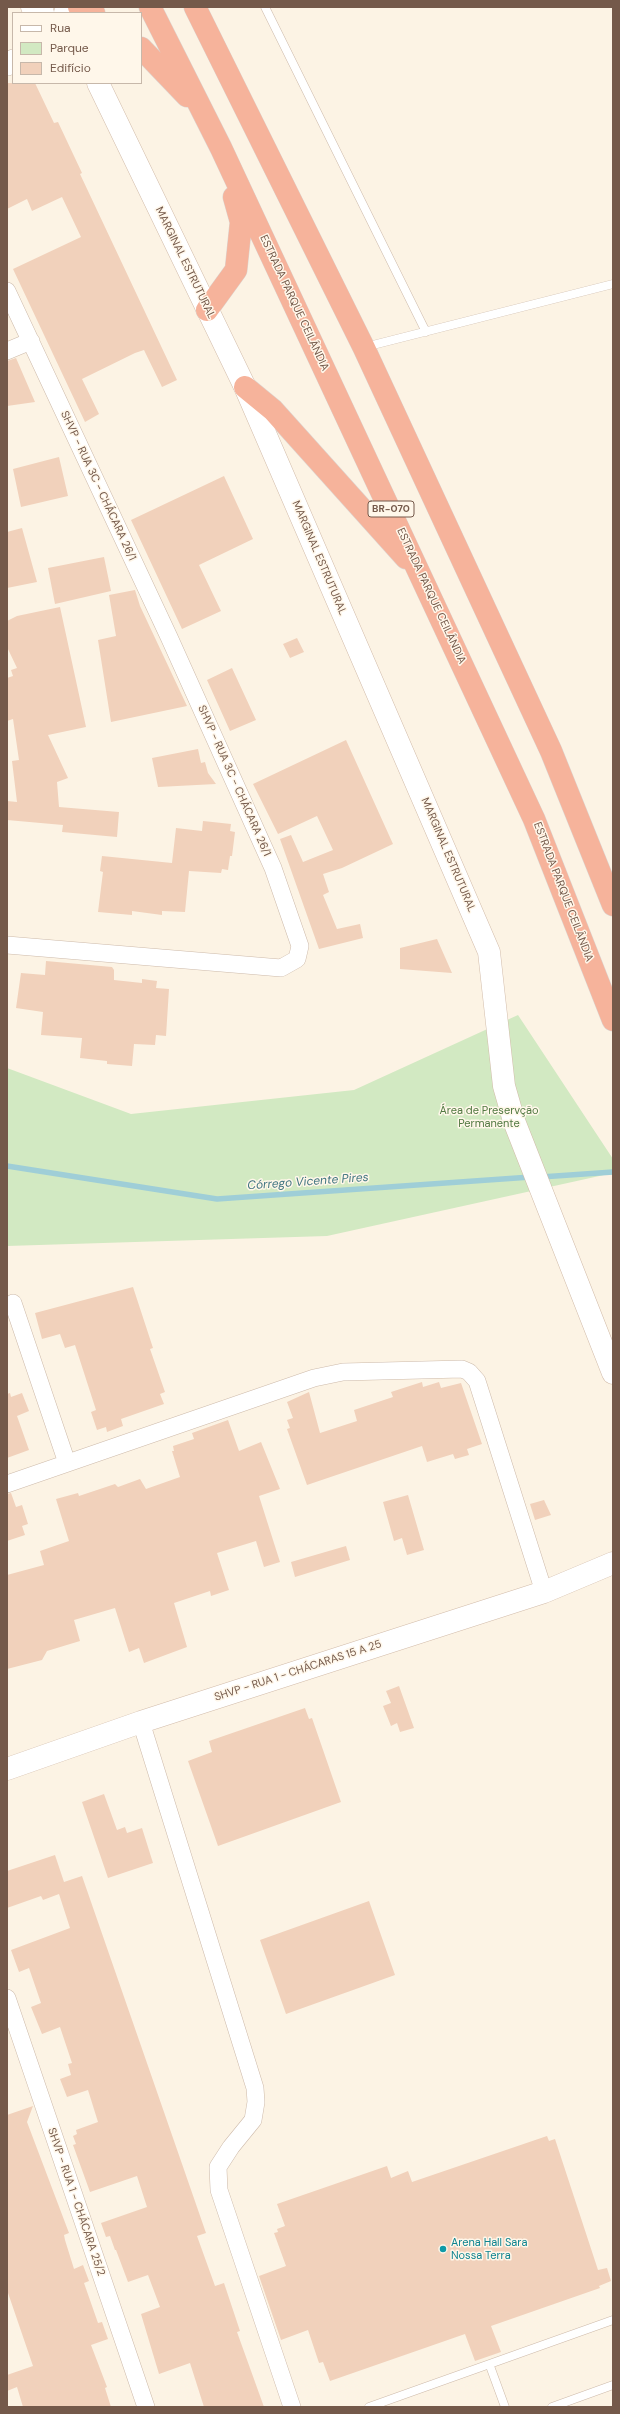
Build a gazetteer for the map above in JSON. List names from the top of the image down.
{
  "streets": {
    "highway": ["ESTRADA PARQUE CEILÂNDIA", "BR-070"],
    "street": [
      "MARGINAL ESTRUTURAL",
      "SHVP - RUA 3C - CHÁCARA 26/1",
      "SHVP - RUA 1 - CHÁCARAS 15 A 25",
      "SHVP - RUA 1 - CHÁCARA 25/2"
    ]
  },
  "water": ["Córrego Vicente Pires"],
  "parks": ["Área de Preservção Permanente"],
  "places": ["Arena Hall Sara Nossa Terra"],
  "legend": ["Rua", "Parque", "Edifício"]
}
